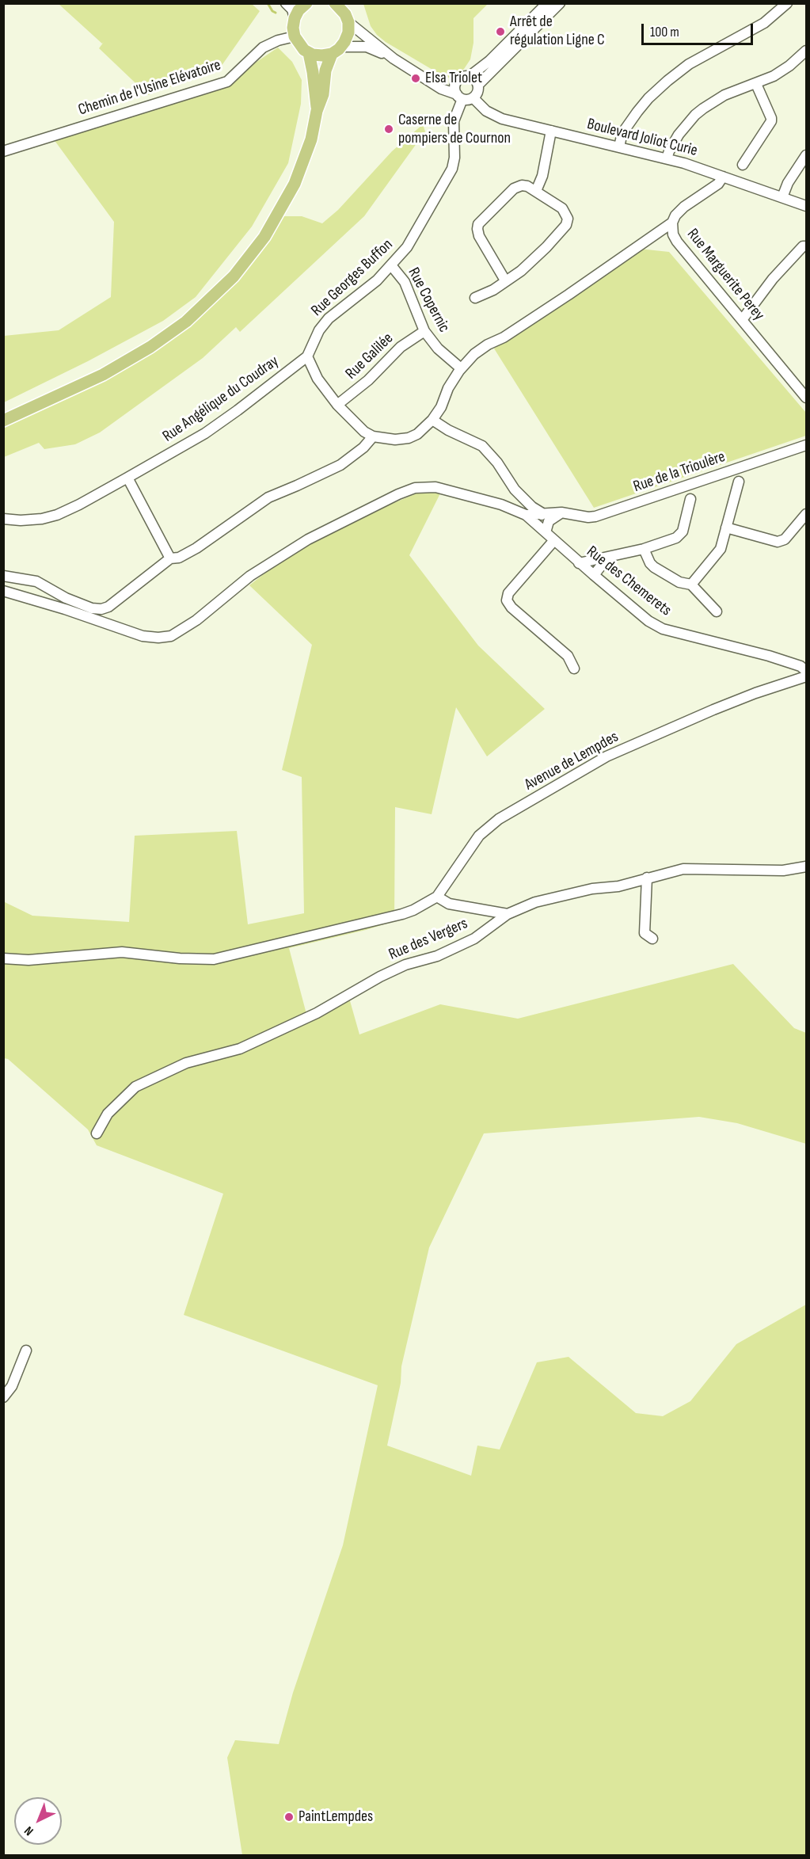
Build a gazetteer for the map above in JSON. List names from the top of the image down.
{
  "streets": {
    "street": [
      "Chemin de l'Usine Elévatoire",
      "Boulevard Joliot Curie",
      "Rue Marguerite Perey",
      "Rue Georges Buffon",
      "Rue Copernic",
      "Rue Galilée",
      "Rue Angélique du Coudray",
      "Rue de la Trioulère",
      "Rue des Chemerets",
      "Avenue de Lempdes",
      "Rue des Vergers"
    ]
  },
  "crossings": [
    ["Boulevard Joliot Curie", "Rue Marguerite Perey"],
    ["Boulevard Joliot Curie", "Rue Georges Buffon"],
    ["Rue Georges Buffon", "Rue Copernic"],
    ["Rue Georges Buffon", "Rue Angélique du Coudray"],
    ["Rue Copernic", "Rue Galilée"],
    ["Rue de la Trioulère", "Rue des Chemerets"]
  ],
  "places": [
    "Arrêt de régulation Ligne C",
    "Elsa Triolet",
    "Caserne de pompiers de Cournon",
    "PaintLempdes"
  ],
  "scale_bar": "100 m",
  "north": "bottom left"
}
